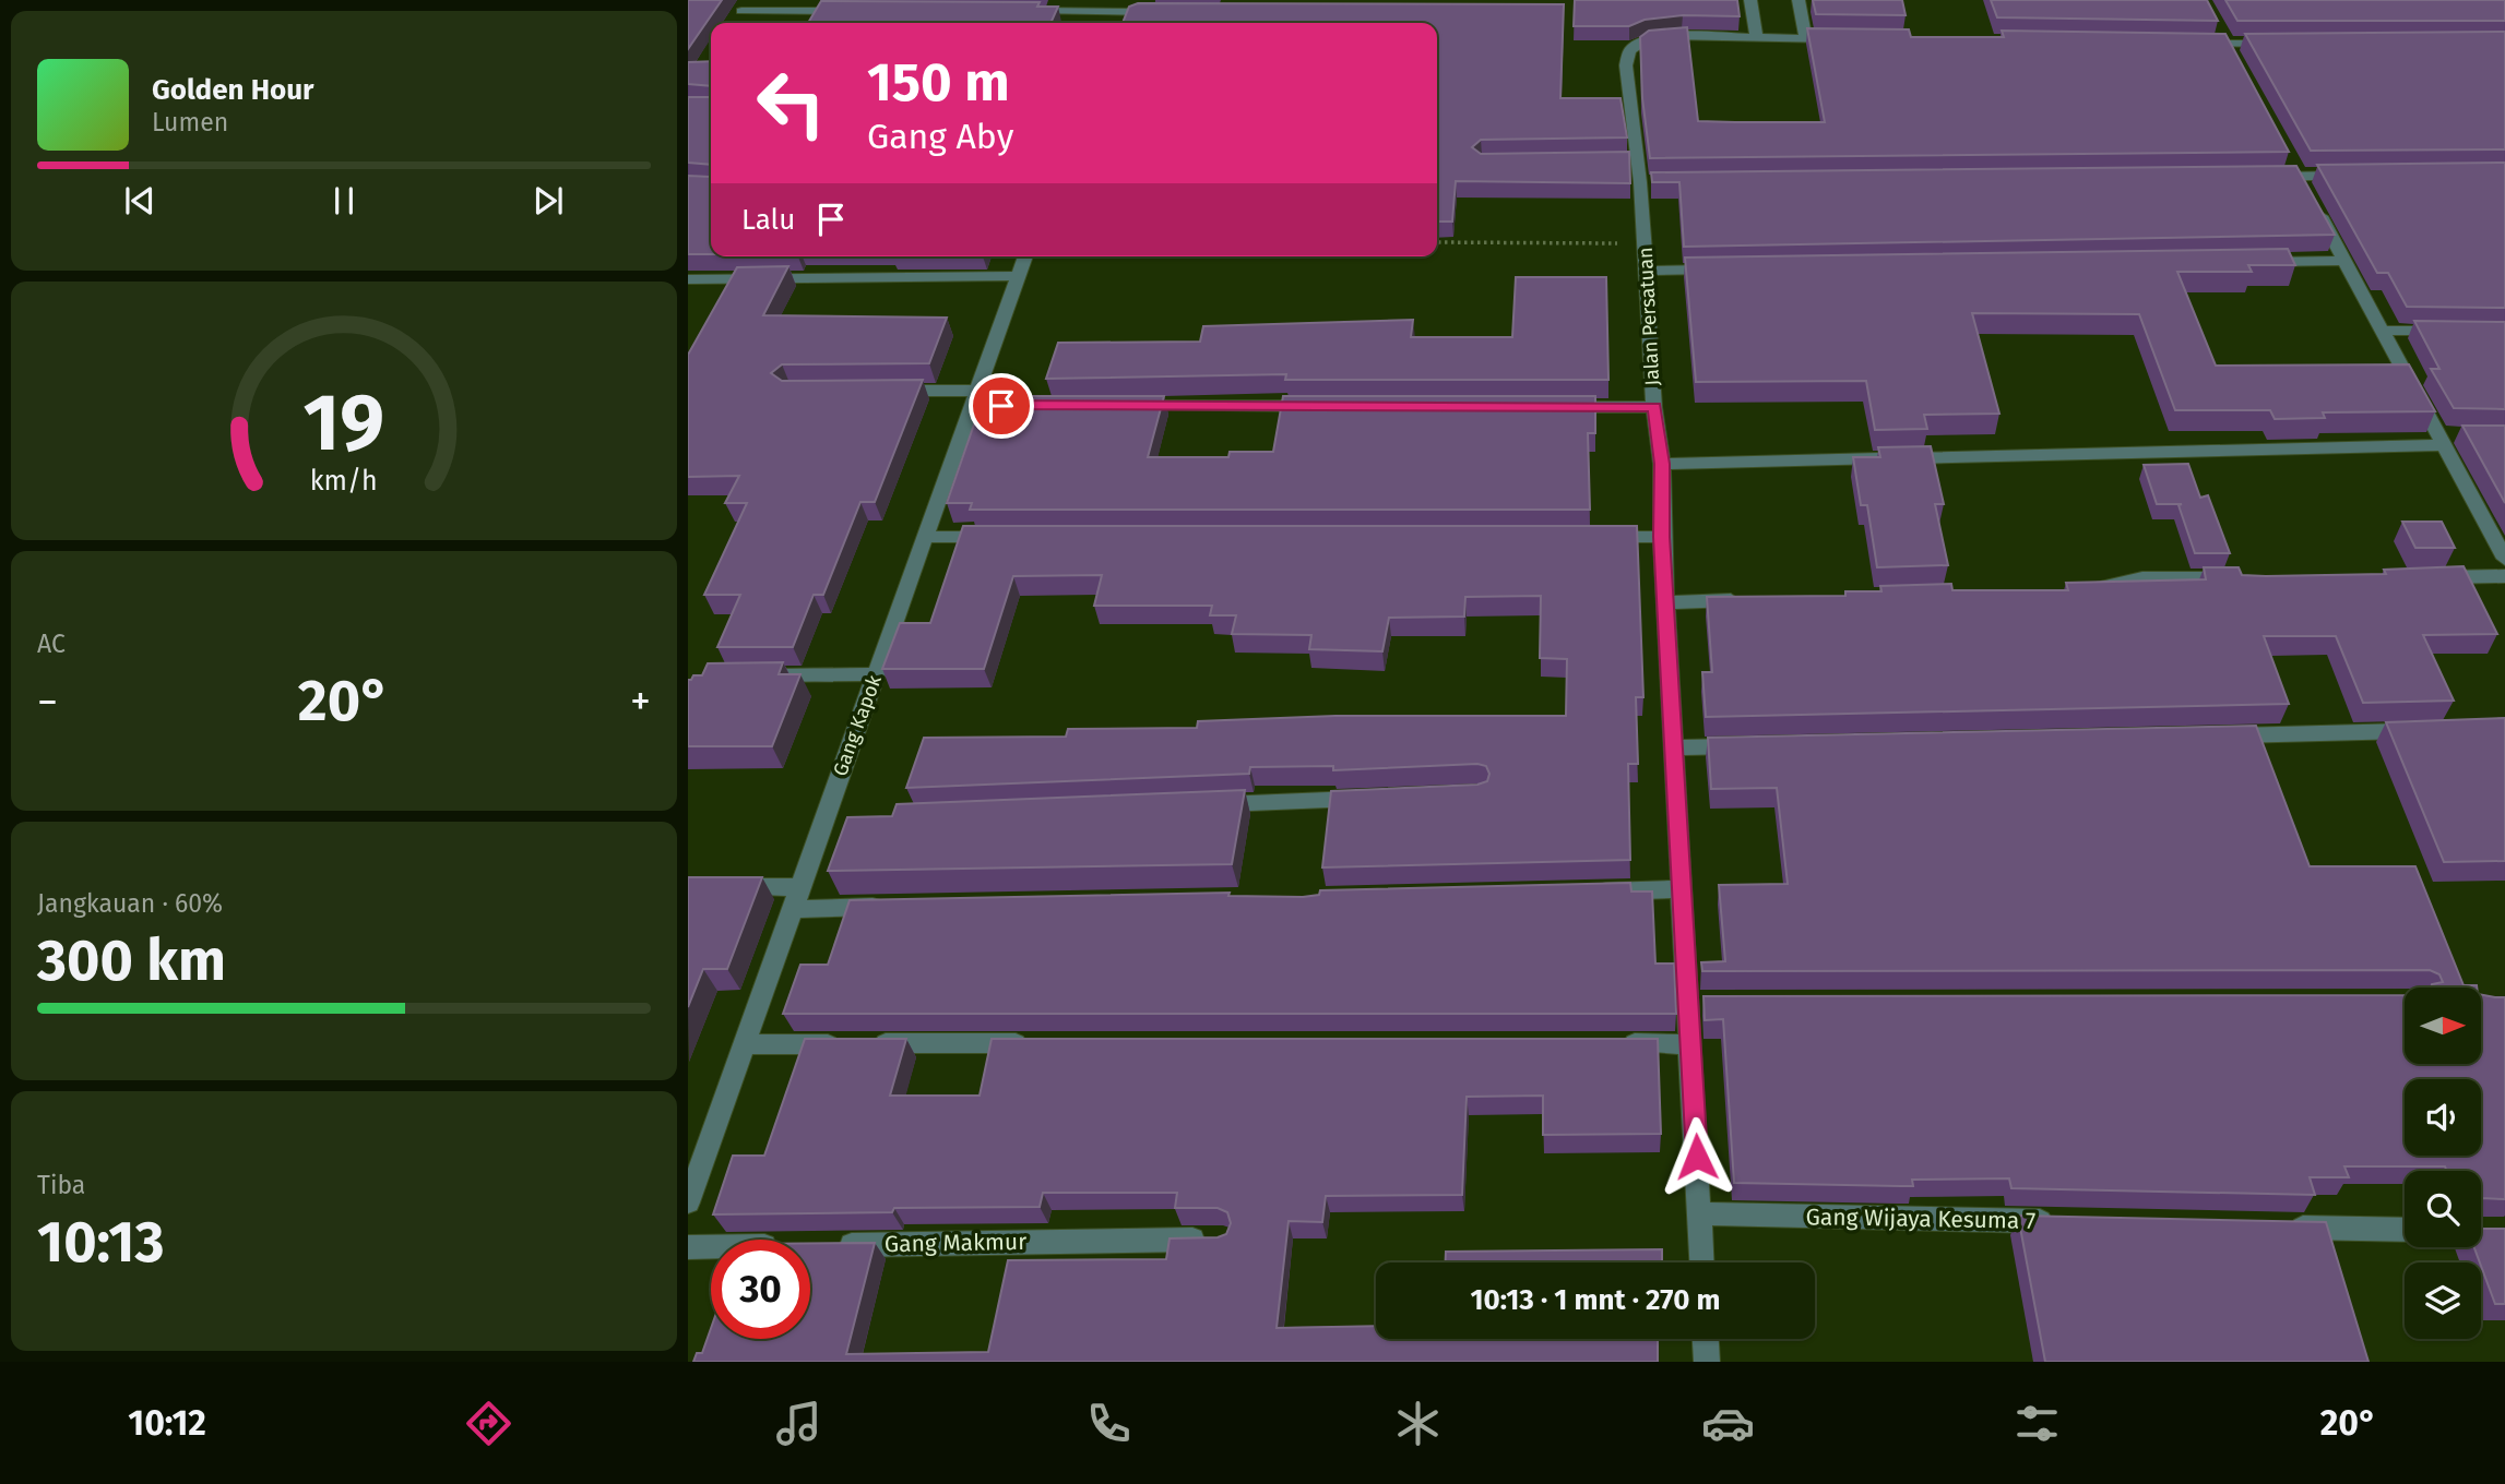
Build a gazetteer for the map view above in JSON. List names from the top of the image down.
{
  "streets": {
    "street": [
      "Jalan Persatuan",
      "Gang Kapok",
      "Gang Wijaya Kesuma 7",
      "Gang Makmur"
    ]
  },
  "crossings": [
    ["Jalan Persatuan", "Gang Wijaya Kesuma 7"]
  ],
  "north": "right",
  "page": {
    "turn": ["150 m", "Gang Aby"],
    "song": ["Golden Hour", "Lumen"],
    "then": "Lalu",
    "tile": [
      "AC",
      ["Jangkauan · 60%", "300 km"],
      ["Tiba", "10:13"]
    ],
    "heat": ["−", "20°", "+"],
    "limit": "30",
    "trip": "10:13 · 1 mnt · 270 m",
    "tabs": ["10:12", "20°"],
    "gauge": ["19", "km/h"]
  }
}
